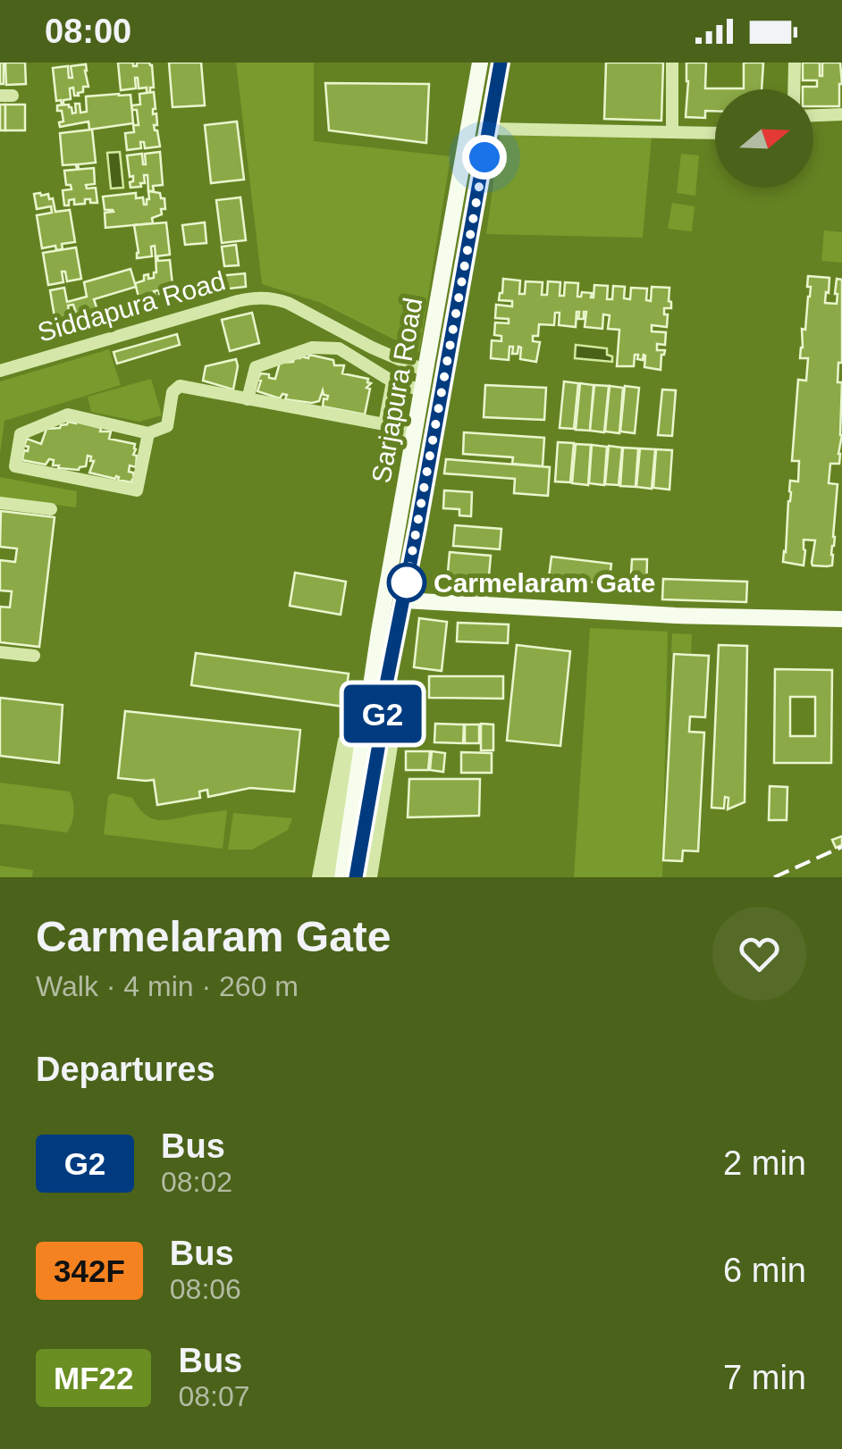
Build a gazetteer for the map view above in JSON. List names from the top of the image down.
{
  "streets": {
    "main road": ["Sarjapura Road"],
    "street": ["Siddapura Road"]
  },
  "crossings": [
    ["Siddapura Road", "Sarjapura Road"]
  ],
  "places": ["Carmelaram Gate"],
  "lines": ["bus line G2"],
  "north": "right",
  "page": {
    "status": "08:00",
    "on_map": "G2",
    "heading": [
      ["Carmelaram Gate", "Walk · 4 min · 260 m"],
      "Departures"
    ],
    "list": [
      {
        "mark": "G2",
        "name": "Bus",
        "note": "08:02",
        "value": "2 min"
      },
      {
        "mark": "342F",
        "name": "Bus",
        "note": "08:06",
        "value": "6 min"
      },
      {
        "mark": "MF22",
        "name": "Bus",
        "note": "08:07",
        "value": "7 min"
      }
    ]
  }
}
